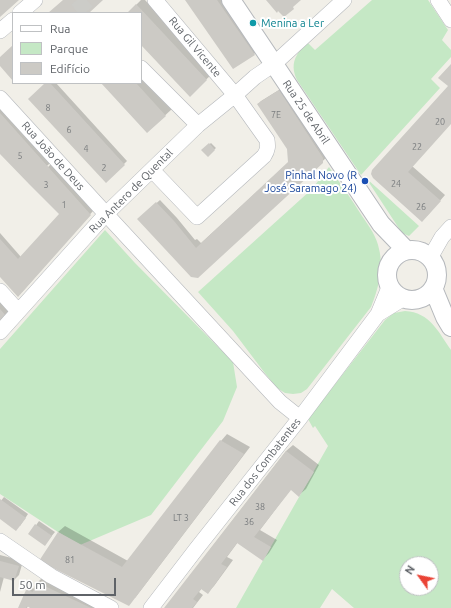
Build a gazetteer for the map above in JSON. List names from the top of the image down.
{
  "streets": {
    "street": [
      "Rua Gil Vicente",
      "Rua 25 de Abril",
      "Rua João de Deus",
      "Rua Antero de Quental",
      "Rua dos Combatentes"
    ]
  },
  "crossings": [
    ["Rua Gil Vicente", "Rua Antero de Quental"],
    ["Rua 25 de Abril", "Rua Antero de Quental"],
    ["Rua 25 de Abril", "Rua dos Combatentes"],
    ["Rua João de Deus", "Rua Antero de Quental"],
    ["Rua João de Deus", "Rua dos Combatentes"]
  ],
  "places": ["Menina a Ler", "Pinhal Novo (R José Saramago 24)"],
  "house_numbers": [
    "8",
    "7E",
    "20",
    "6",
    "22",
    "4",
    "5",
    "2",
    "24",
    "3",
    "1",
    "26",
    "38",
    "LT 3",
    "36",
    "81"
  ],
  "legend": ["Rua", "Parque", "Edifício"],
  "scale_bar": "50 m",
  "north": "top left"
}
